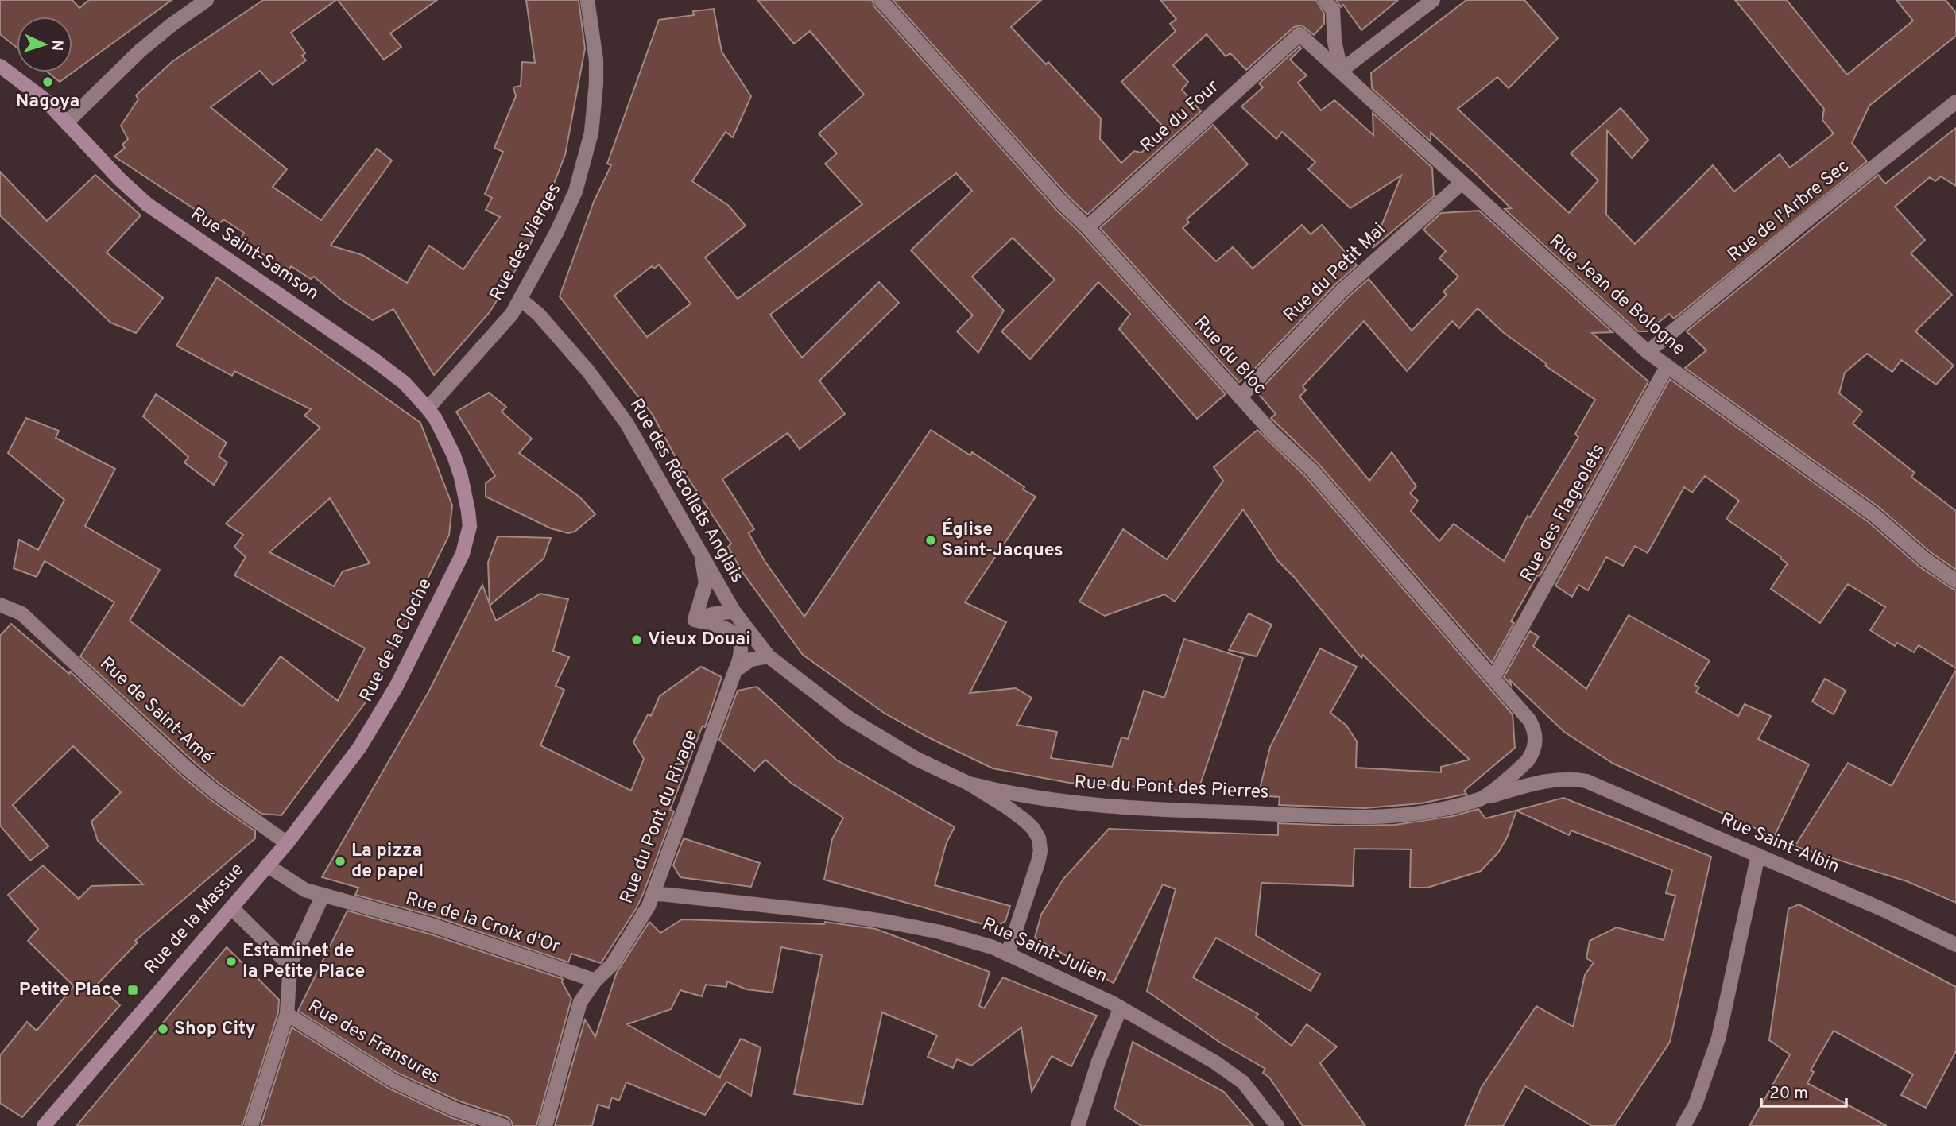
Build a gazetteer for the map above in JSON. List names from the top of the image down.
{
  "streets": {
    "street": [
      "Rue du Four",
      "Rue de l'Arbre Sec",
      "Rue des Vierges",
      "Rue Saint-Samson",
      "Rue du Petit Mai",
      "Rue Jean de Bologne",
      "Rue du Bloc",
      "Rue des Récollets Anglais",
      "Rue des Flageolets",
      "Rue de la Cloche",
      "Rue de Saint-Amé",
      "Rue du Pont des Pierres",
      "Rue du Pont du Rivage",
      "Rue Saint-Albin",
      "Rue de la Massue",
      "Rue de la Croix d'Or",
      "Rue Saint-Julien",
      "Rue des Fransures"
    ]
  },
  "crossings": [
    ["Rue du Four", "Rue Jean de Bologne"],
    ["Rue du Four", "Rue du Bloc"],
    ["Rue de l'Arbre Sec", "Rue Jean de Bologne"],
    ["Rue des Vierges", "Rue Saint-Samson"],
    ["Rue des Vierges", "Rue des Récollets Anglais"],
    ["Rue des Vierges", "Rue de la Cloche"],
    ["Rue Saint-Samson", "Rue de la Cloche"],
    ["Rue du Petit Mai", "Rue Jean de Bologne"],
    ["Rue du Petit Mai", "Rue du Bloc"],
    ["Rue Jean de Bologne", "Rue des Flageolets"],
    ["Rue du Bloc", "Rue des Flageolets"],
    ["Rue du Bloc", "Rue du Pont des Pierres"],
    ["Rue des Récollets Anglais", "Rue du Pont des Pierres"],
    ["Rue de la Cloche", "Rue de Saint-Amé"],
    ["Rue de la Cloche", "Rue de la Massue"],
    ["Rue de la Cloche", "Rue de la Croix d'Or"],
    ["Rue du Pont des Pierres", "Rue Saint-Albin"],
    ["Rue du Pont du Rivage", "Rue de la Croix d'Or"],
    ["Rue du Pont du Rivage", "Rue Saint-Julien"],
    ["Rue de la Massue", "Rue de la Croix d'Or"]
  ],
  "places": {
    "other": [
      "Nagoya",
      "Église Saint-Jacques",
      "Vieux Douai",
      "La pizza de papel",
      "Estaminet de la Petite Place",
      "Shop City"
    ],
    "transit": ["Petite Place"]
  },
  "scale_bar": "20 m",
  "north": "right"
}
